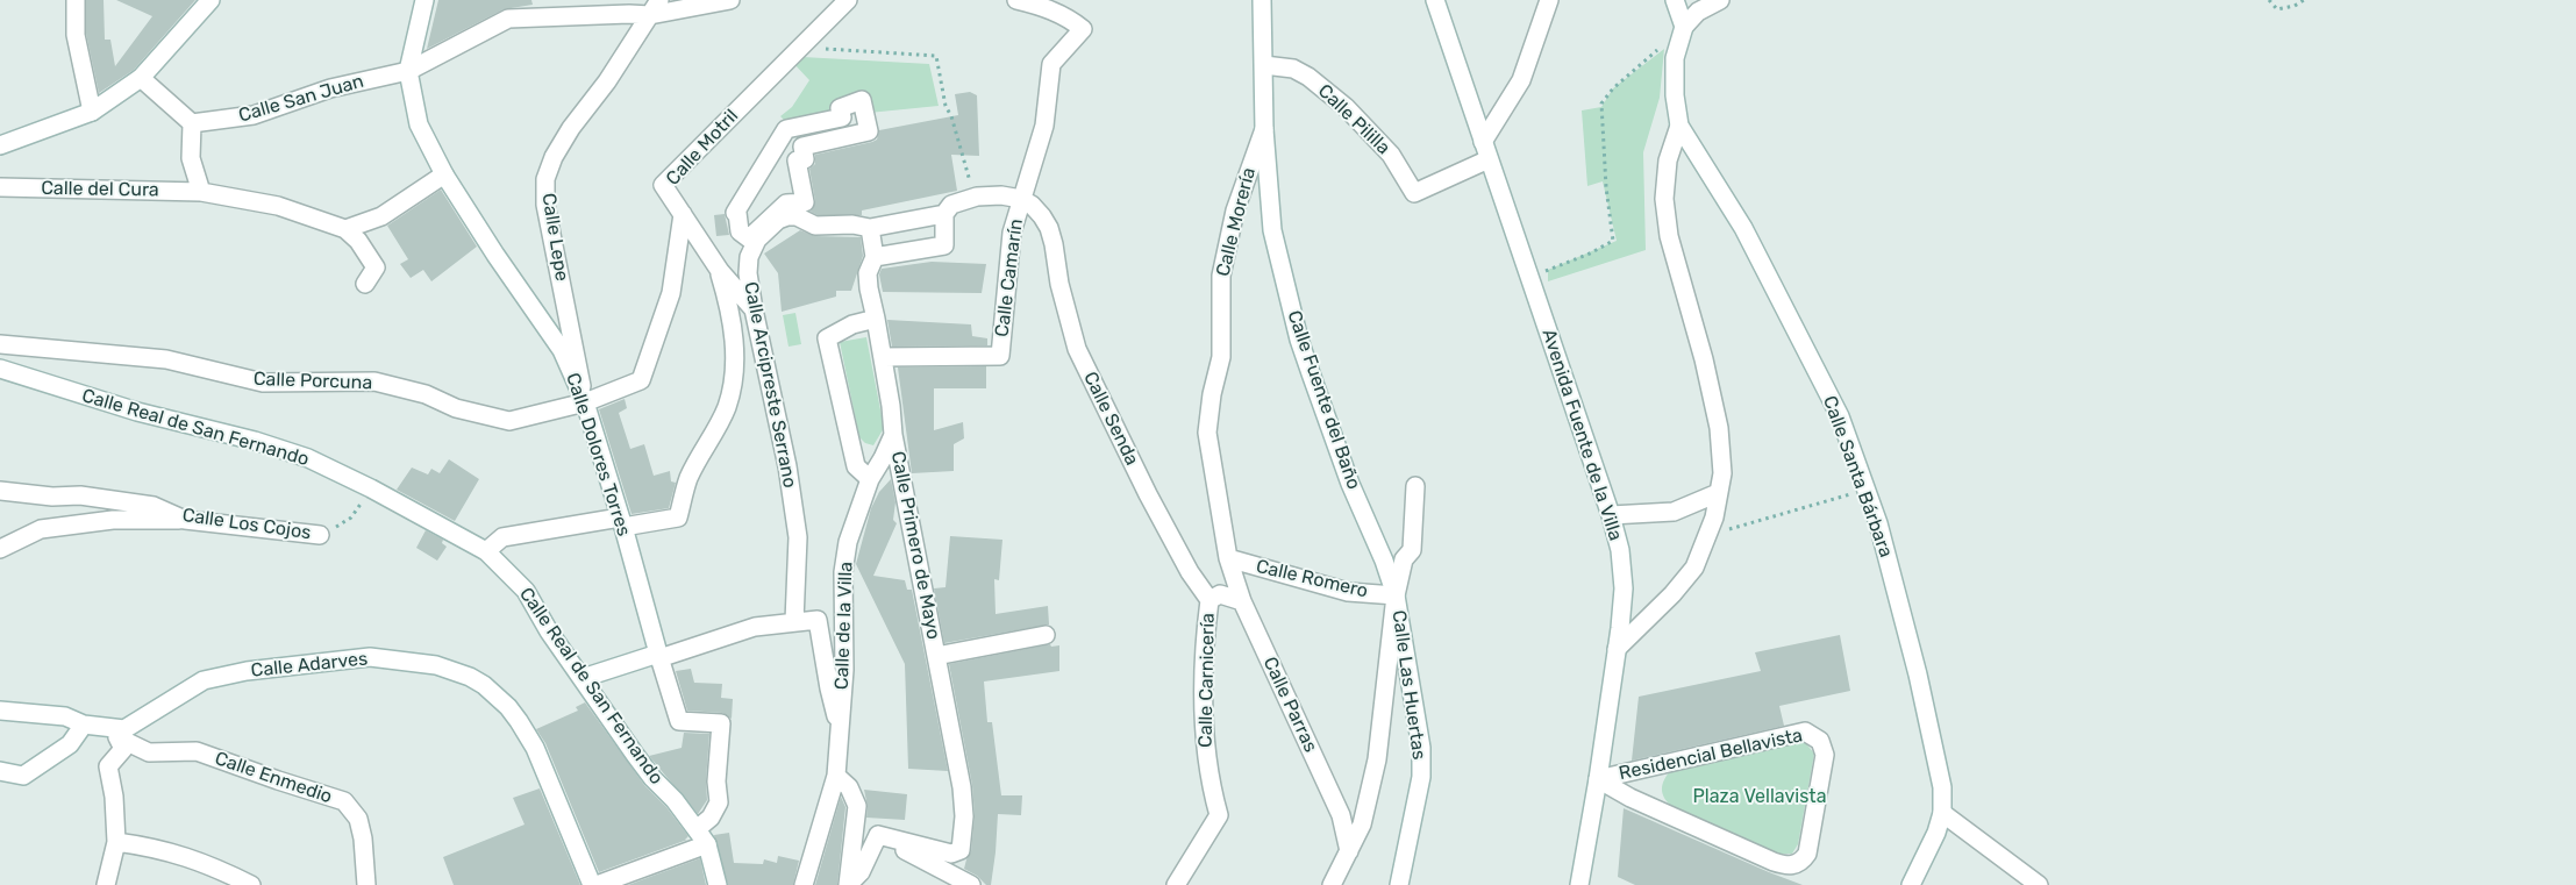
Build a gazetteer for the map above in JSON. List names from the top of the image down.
{
  "streets": {
    "street": [
      "Calle San Juan",
      "Calle Pililla",
      "Calle Motril",
      "Calle del Cura",
      "Calle Morería",
      "Calle Lepe",
      "Calle Camarín",
      "Calle Porcuna",
      "Calle Arcipreste Serrano",
      "Calle Fuente del Baño",
      "Calle Senda",
      "Calle Real de San Fernando",
      "Avenida Fuente de la Villa",
      "Calle Dolores Torres",
      "Calle Santa Bárbara",
      "Calle Los Cojos",
      "Calle Primero de Mayo",
      "Calle Romero",
      "Calle de la Villa",
      "Calle Adarves",
      "Calle Carnicería",
      "Calle Las Huertas",
      "Calle Parras",
      "Residencial Bellavista",
      "Calle Enmedio"
    ]
  },
  "crossings": [
    ["Calle San Juan", "Calle Dolores Torres"],
    ["Calle Pililla", "Calle Fuente del Baño"],
    ["Calle Pililla", "Avenida Fuente de la Villa"],
    ["Calle Motril", "Calle Porcuna"],
    ["Calle Motril", "Calle Arcipreste Serrano"],
    ["Calle Morería", "Calle Fuente del Baño"],
    ["Calle Morería", "Calle Romero"],
    ["Calle Morería", "Calle Parras"],
    ["Calle Lepe", "Calle Porcuna"],
    ["Calle Lepe", "Calle Dolores Torres"],
    ["Calle Camarín", "Calle Senda"],
    ["Calle Camarín", "Calle de la Villa"],
    ["Calle Porcuna", "Calle Dolores Torres"],
    ["Calle Arcipreste Serrano", "Calle de la Villa"],
    ["Calle Fuente del Baño", "Calle Romero"],
    ["Calle Fuente del Baño", "Calle Las Huertas"],
    ["Calle Senda", "Calle Carnicería"],
    ["Calle Real de San Fernando", "Calle Dolores Torres"],
    ["Calle Real de San Fernando", "Calle Los Cojos"],
    ["Avenida Fuente de la Villa", "Residencial Bellavista"],
    ["Calle Primero de Mayo", "Calle de la Villa"],
    ["Calle Romero", "Calle Las Huertas"],
    ["Calle Romero", "Calle Parras"],
    ["Calle Adarves", "Calle Enmedio"]
  ],
  "parks": ["Plaza Vellavista"]
}
